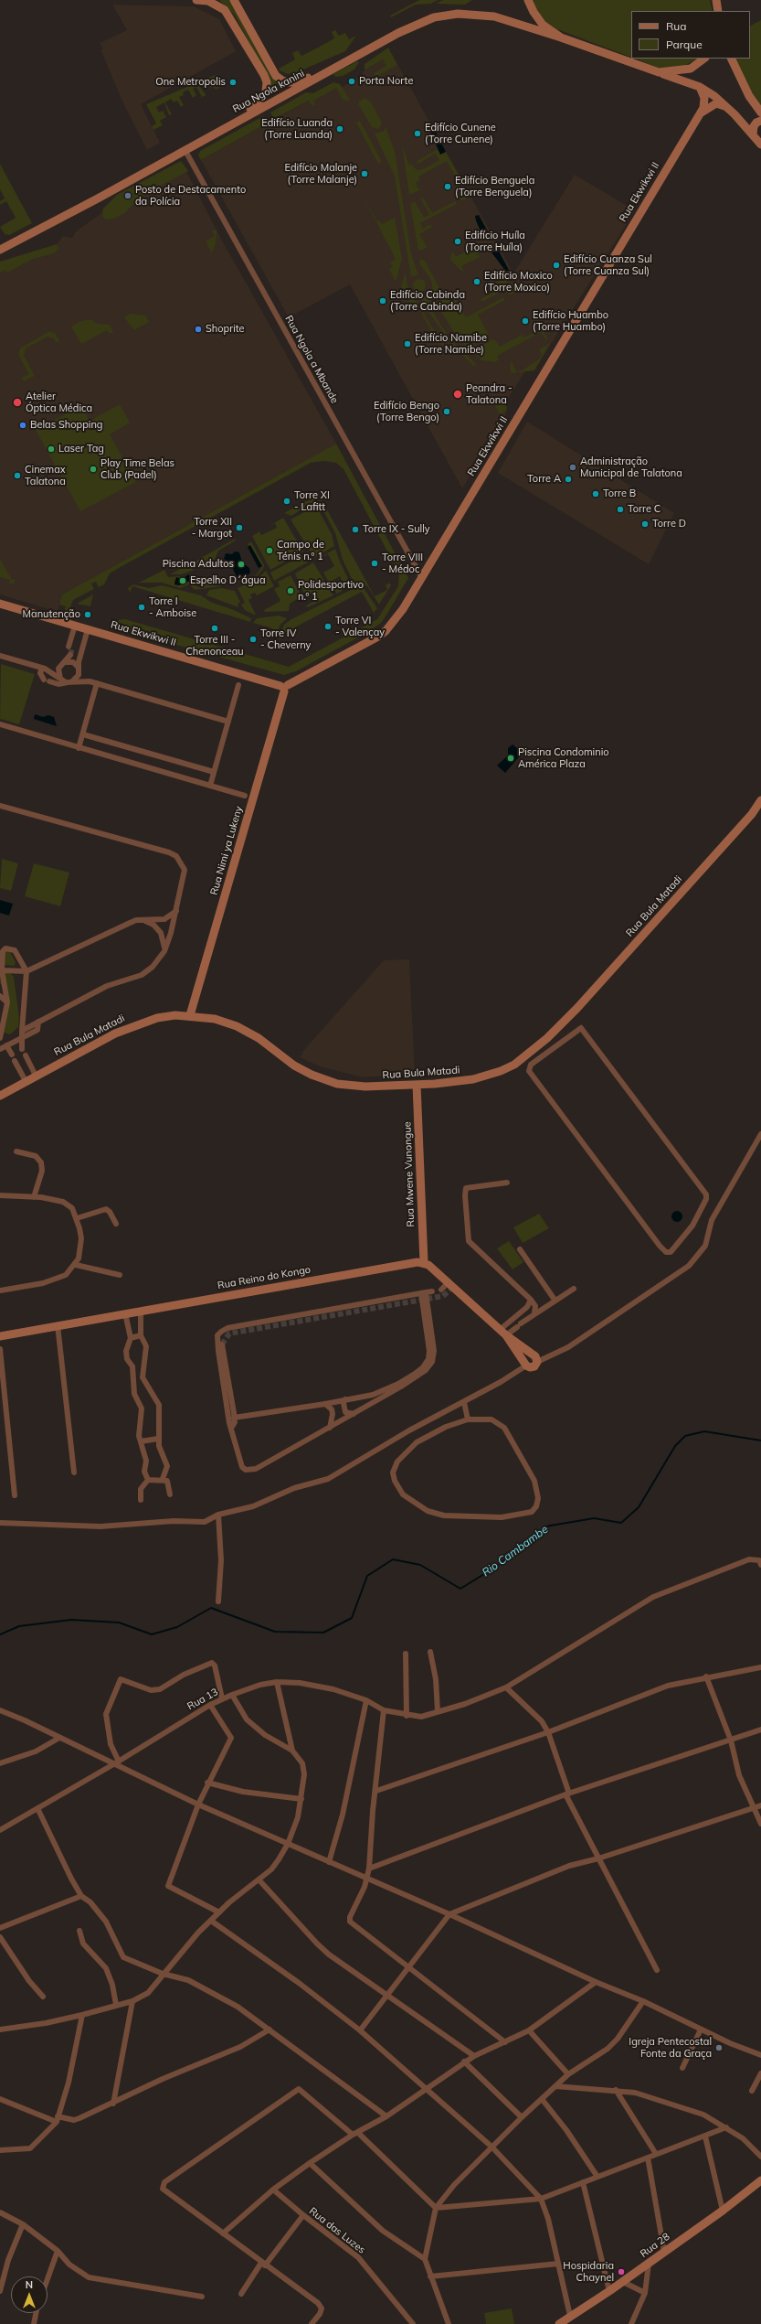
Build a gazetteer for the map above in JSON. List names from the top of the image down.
{
  "streets": {
    "street": [
      "Rua Ngola kanini",
      "Rua Ekwikwi II",
      "Rua Ngola a Mbande",
      "Rua Nimi ya Lukeny",
      "Rua Bula Matadi",
      "Rua Mwene Vunongue",
      "Rua Reino do Kongo",
      "Rua 13",
      "Rua das Luzes",
      "Rua 28"
    ]
  },
  "crossings": [
    ["Rua Ngola kanini", "Rua Ngola a Mbande"],
    ["Rua Ekwikwi II", "Rua Ngola a Mbande"],
    ["Rua Ekwikwi II", "Rua Nimi ya Lukeny"],
    ["Rua Nimi ya Lukeny", "Rua Bula Matadi"],
    ["Rua Bula Matadi", "Rua Mwene Vunongue"],
    ["Rua Mwene Vunongue", "Rua Reino do Kongo"]
  ],
  "water": ["Rio Cambambe"],
  "places": [
    "Porta Norte",
    "One Metropolis",
    "Edifício Luanda (Torre Luanda)",
    "Edifício Cunene (Torre Cunene)",
    "Edifício Malanje (Torre Malanje)",
    "Edifício Benguela (Torre Benguela)",
    "Posto de Destacamento da Polícia",
    "Edifício Huíla (Torre Huíla)",
    "Edifício Cuanza Sul (Torre Cuanza Sul)",
    "Edifício Moxico (Torre Moxico)",
    "Edifício Cabinda (Torre Cabinda)",
    "Edifício Huambo (Torre Huambo)",
    "Shoprite",
    "Edifício Namibe (Torre Namibe)",
    "Peandra - Talatona",
    "Atelier Óptica Médica",
    "Edifício Bengo (Torre Bengo)",
    "Belas Shopping",
    "Laser Tag",
    "Administração Municipal de Talatona",
    "Play Time Belas Club (Padel)",
    "Cinemax Talatona",
    "Torre A",
    "Torre B",
    "Torre XI - Lafitt",
    "Torre C",
    "Torre D",
    "Torre XII - Margot",
    "Torre IX - Sully",
    "Campo de Ténis n.º 1",
    "Torre VIII - Médoc",
    "Piscina Adultos",
    "Espelho D´água",
    "Polidesportivo n.º 1",
    "Torre I - Amboise",
    "Manutenção",
    "Torre VI - Valençay",
    "Torre III - Chenonceau",
    "Torre IV - Cheverny",
    "Piscina Condominio América Plaza",
    "Igreja Pentecostal Fonte da Graça",
    "Hospidaria Chaynel"
  ],
  "legend": ["Rua", "Parque"],
  "north": "top"
}
